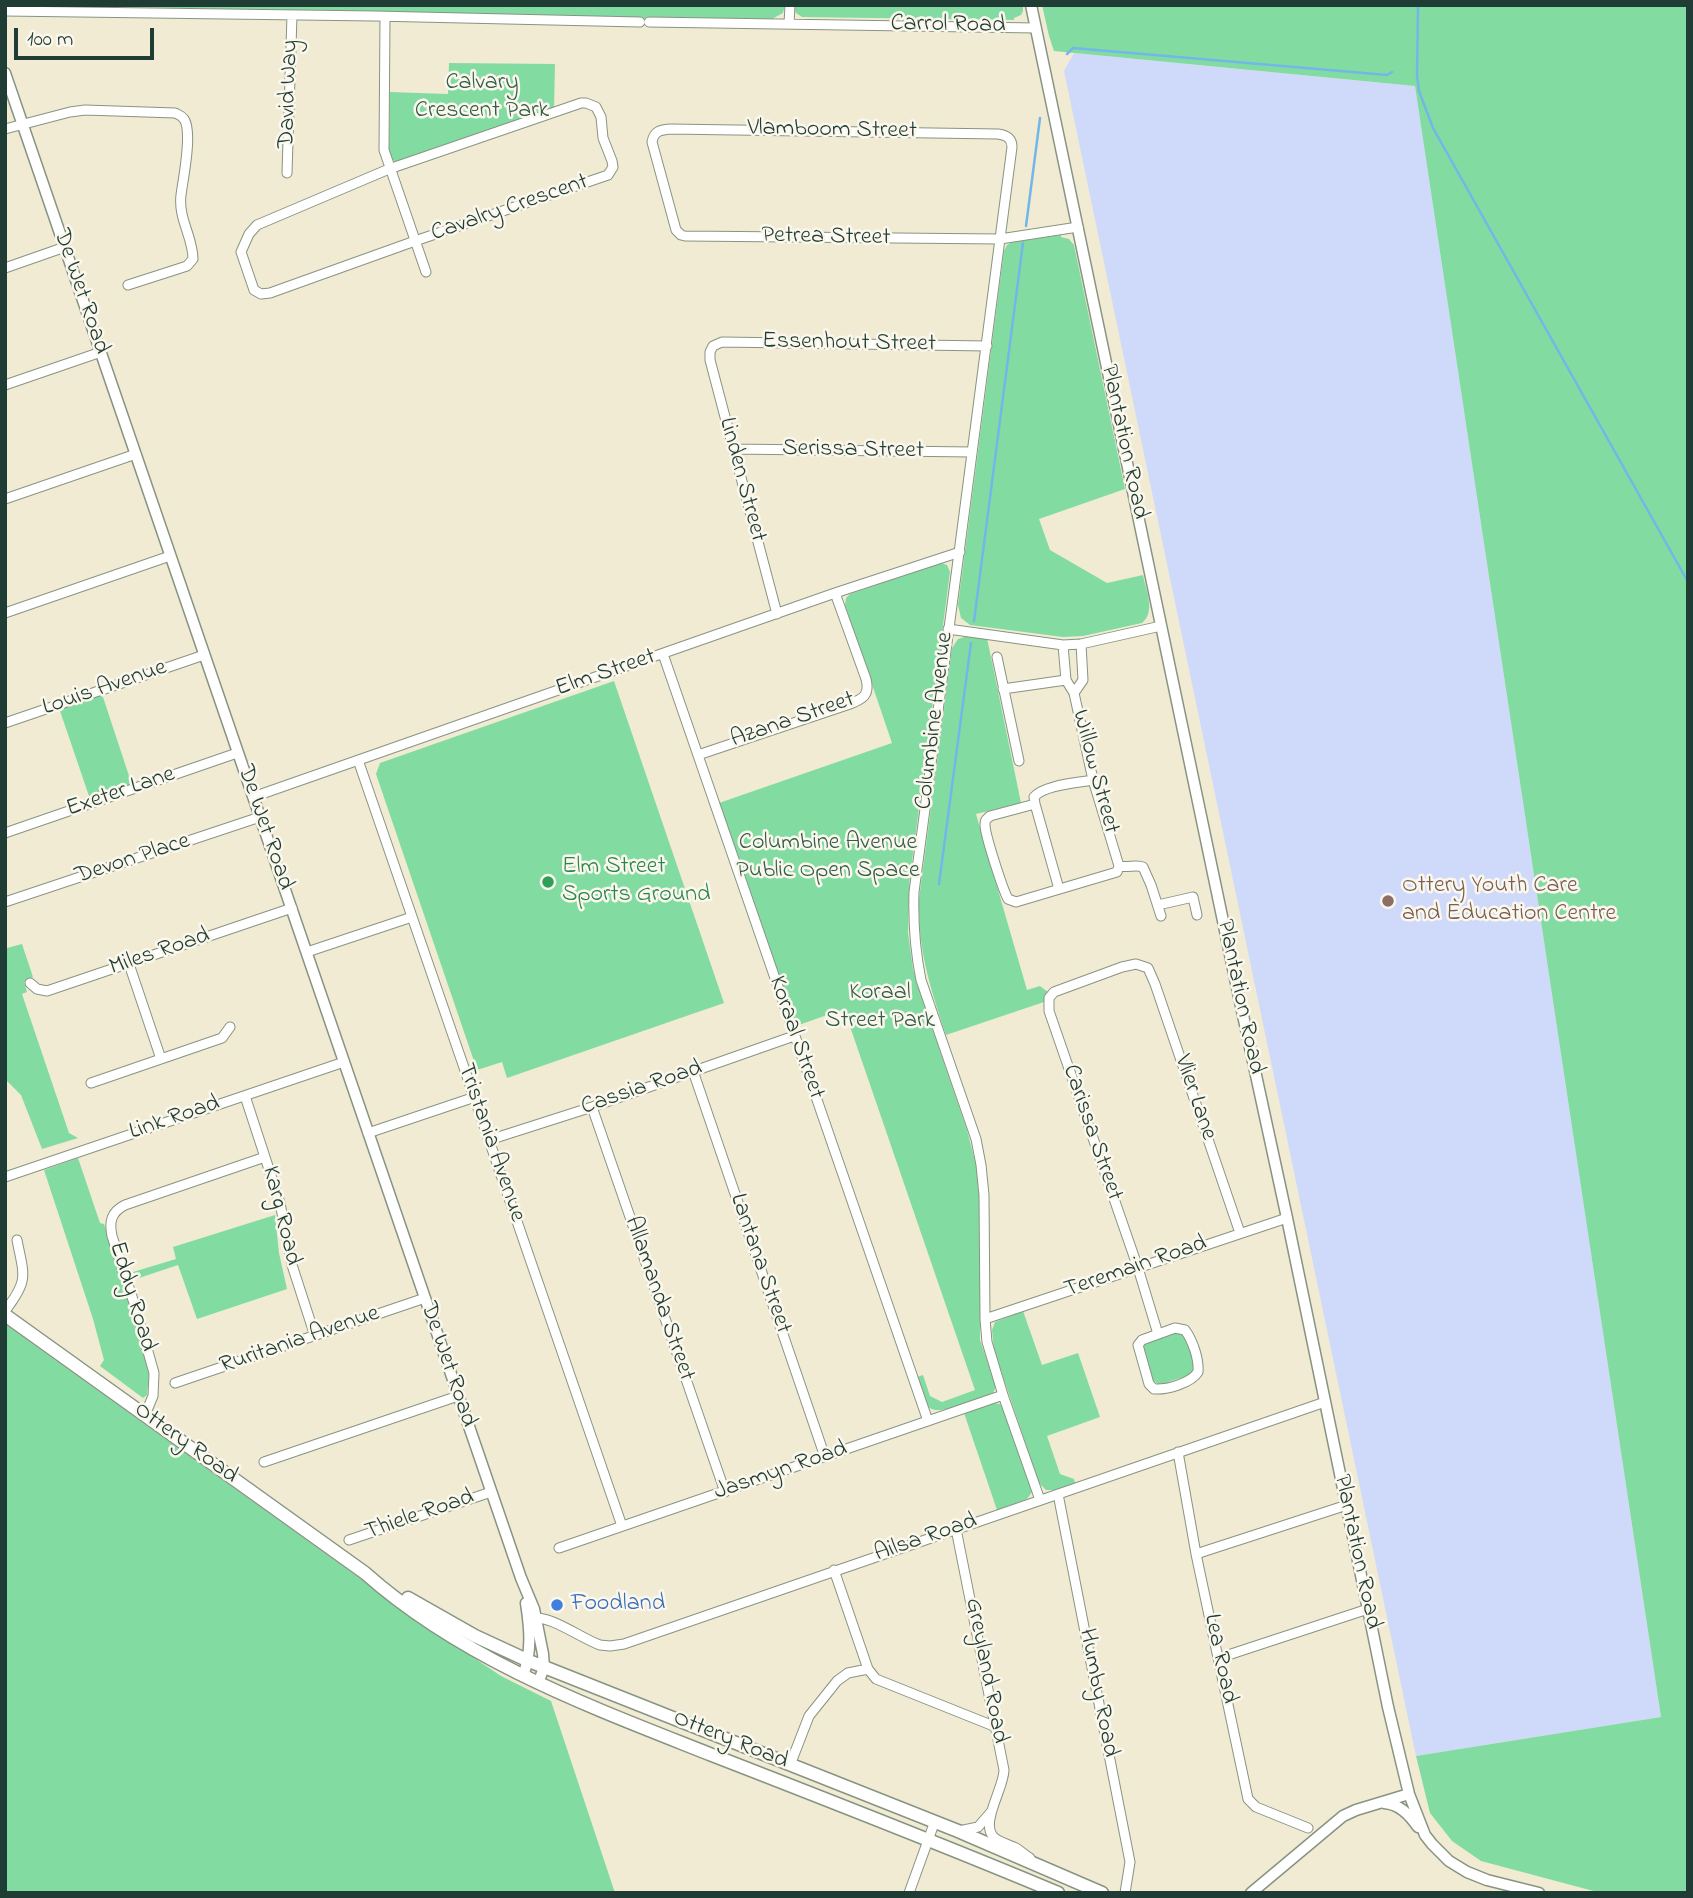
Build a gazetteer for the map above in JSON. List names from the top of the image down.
{
  "streets": {
    "main road": ["Ottery Road"],
    "street": [
      "Carrol Road",
      "David Way",
      "Vlamboom Street",
      "Cavalry Crescent",
      "Petrea Street",
      "De Wet Road",
      "Essenhout Street",
      "Plantation Road",
      "Serissa Street",
      "Linden Street",
      "Elm Street",
      "Louis Avenue",
      "Azana Street",
      "Columbine Avenue",
      "Willow Street",
      "Exeter Lane",
      "Devon Place",
      "Miles Road",
      "Koraal Street",
      "Cassia Road",
      "Vlier Lane",
      "Link Road",
      "Carissa Street",
      "Tristania Avenue",
      "Karg Road",
      "Lantana Street",
      "Teremain Road",
      "Eddy Road",
      "Allamanda Street",
      "Ruritania Avenue",
      "Jasmyn Road",
      "Thiele Road",
      "Ailsa Road",
      "Lea Road",
      "Greyland Road",
      "Humby Road"
    ]
  },
  "crossings": [
    ["Carrol Road", "David Way"],
    ["Carrol Road", "Plantation Road"],
    ["Vlamboom Street", "Petrea Street"],
    ["Vlamboom Street", "Columbine Avenue"],
    ["Petrea Street", "Plantation Road"],
    ["Petrea Street", "Columbine Avenue"],
    ["De Wet Road", "Elm Street"],
    ["De Wet Road", "Louis Avenue"],
    ["De Wet Road", "Exeter Lane"],
    ["De Wet Road", "Devon Place"],
    ["De Wet Road", "Miles Road"],
    ["De Wet Road", "Link Road"],
    ["De Wet Road", "Ruritania Avenue"],
    ["De Wet Road", "Ottery Road"],
    ["De Wet Road", "Thiele Road"],
    ["De Wet Road", "Ailsa Road"],
    ["Essenhout Street", "Linden Street"],
    ["Essenhout Street", "Columbine Avenue"],
    ["Plantation Road", "Teremain Road"],
    ["Plantation Road", "Ailsa Road"],
    ["Serissa Street", "Linden Street"],
    ["Serissa Street", "Columbine Avenue"],
    ["Linden Street", "Elm Street"],
    ["Elm Street", "Azana Street"],
    ["Elm Street", "Columbine Avenue"],
    ["Elm Street", "Koraal Street"],
    ["Elm Street", "Tristania Avenue"],
    ["Azana Street", "Koraal Street"],
    ["Columbine Avenue", "Teremain Road"],
    ["Columbine Avenue", "Jasmyn Road"],
    ["Columbine Avenue", "Ailsa Road"],
    ["Koraal Street", "Cassia Road"],
    ["Koraal Street", "Jasmyn Road"],
    ["Cassia Road", "Tristania Avenue"],
    ["Cassia Road", "Lantana Street"],
    ["Cassia Road", "Allamanda Street"],
    ["Vlier Lane", "Carissa Street"],
    ["Vlier Lane", "Teremain Road"],
    ["Link Road", "Karg Road"],
    ["Carissa Street", "Teremain Road"],
    ["Tristania Avenue", "Jasmyn Road"],
    ["Karg Road", "Eddy Road"],
    ["Karg Road", "Ruritania Avenue"],
    ["Lantana Street", "Jasmyn Road"],
    ["Eddy Road", "Ottery Road"],
    ["Allamanda Street", "Jasmyn Road"],
    ["Ailsa Road", "Lea Road"],
    ["Ailsa Road", "Greyland Road"],
    ["Ailsa Road", "Humby Road"]
  ],
  "parks": ["Calvary Crescent Park", "Columbine Avenue Public Open Space", "Koraal Street Park"],
  "places": ["Elm Street Sports Ground", "Ottery Youth Care and Education Centre", "Foodland"],
  "scale_bar": "100 m"
}
